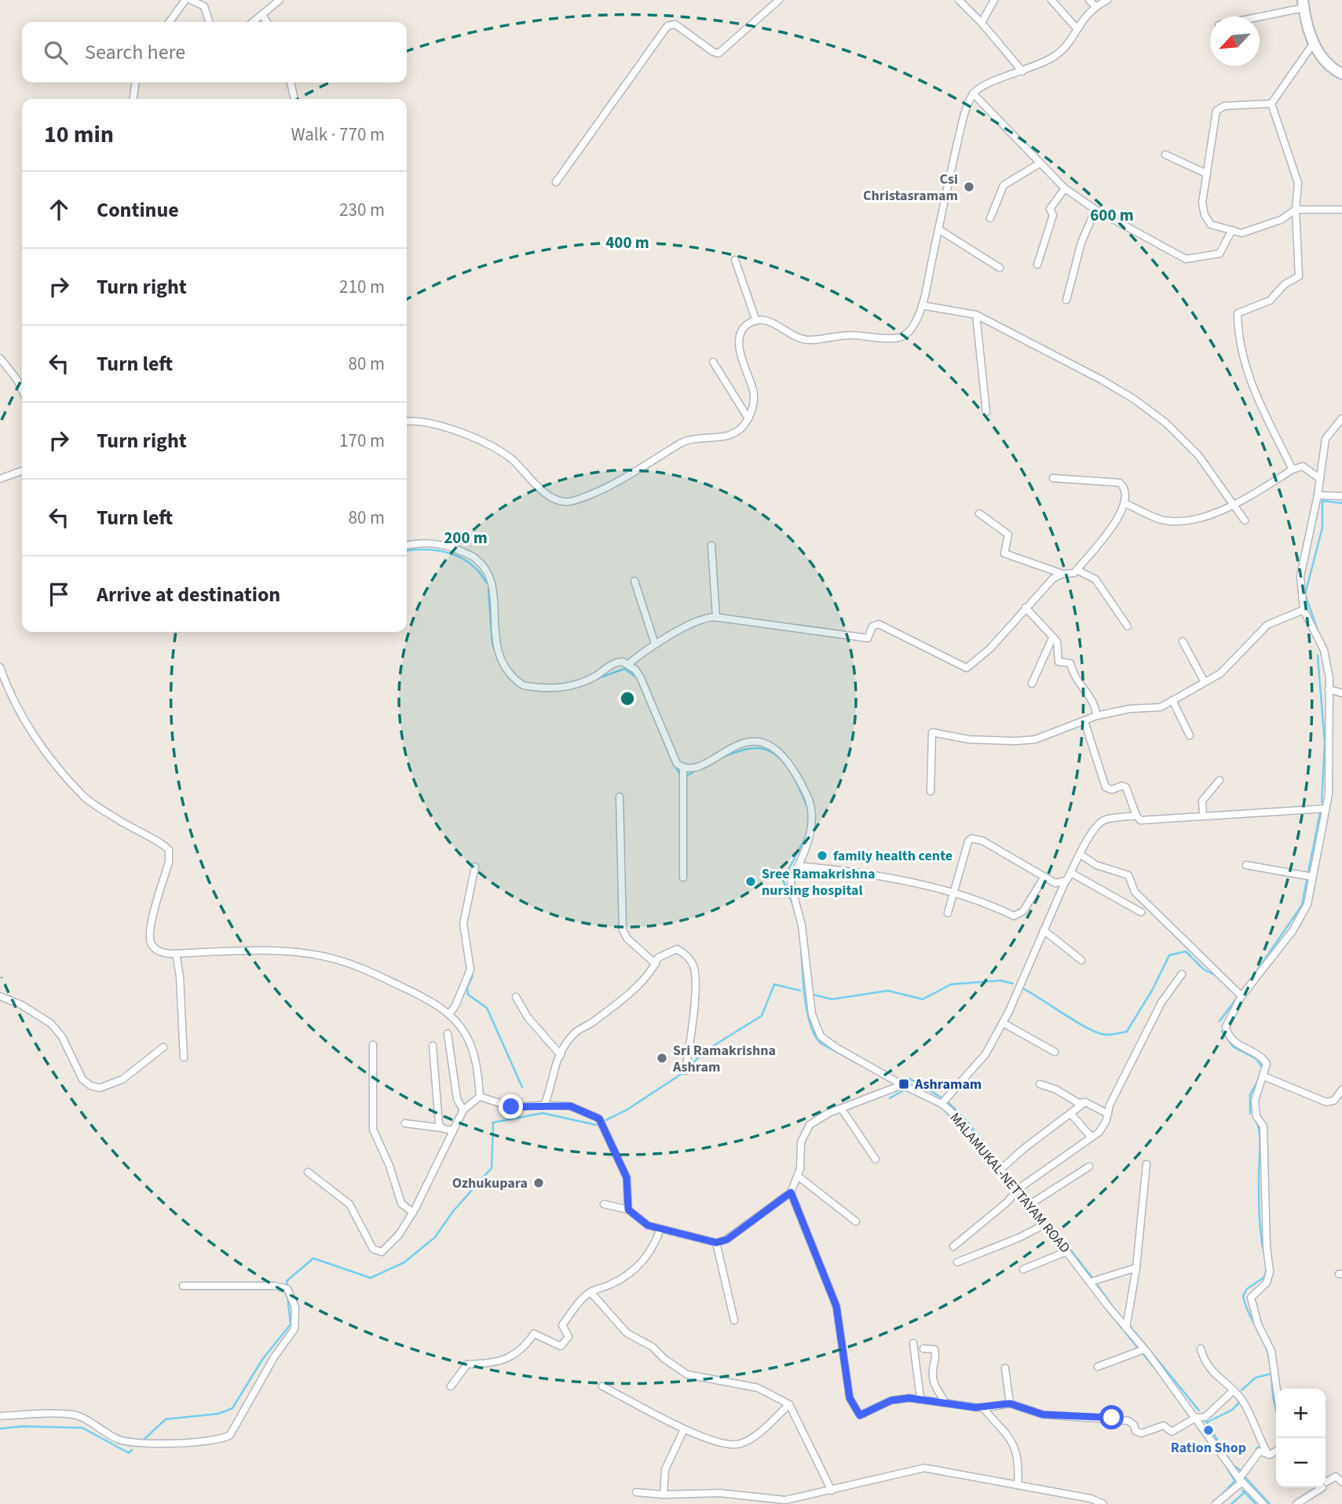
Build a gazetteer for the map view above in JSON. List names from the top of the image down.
{
  "streets": {
    "street": ["MALAMUKAL-NETTAYAM ROAD"]
  },
  "places": {
    "other": [
      "Csi Christasramam",
      "family health cente",
      "Sree Ramakrishna nursing hospital",
      "Sri Ramakrishna Ashram",
      "Ozhukupara",
      "Ration Shop"
    ],
    "transit": ["Ashramam"]
  },
  "north": "bottom left",
  "page": {
    "search": "Search here",
    "heading": ["10 min", "Walk · 770 m"],
    "list": [
      ["Continue", "230 m"],
      ["Turn right", "210 m"],
      ["Turn left", "80 m"],
      ["Turn right", "170 m"],
      ["Turn left", "80 m"],
      "Arrive at destination"
    ],
    "map_buttons": ["+", "−"]
  },
  "rings": ["600 m", "400 m", "200 m"]
}
